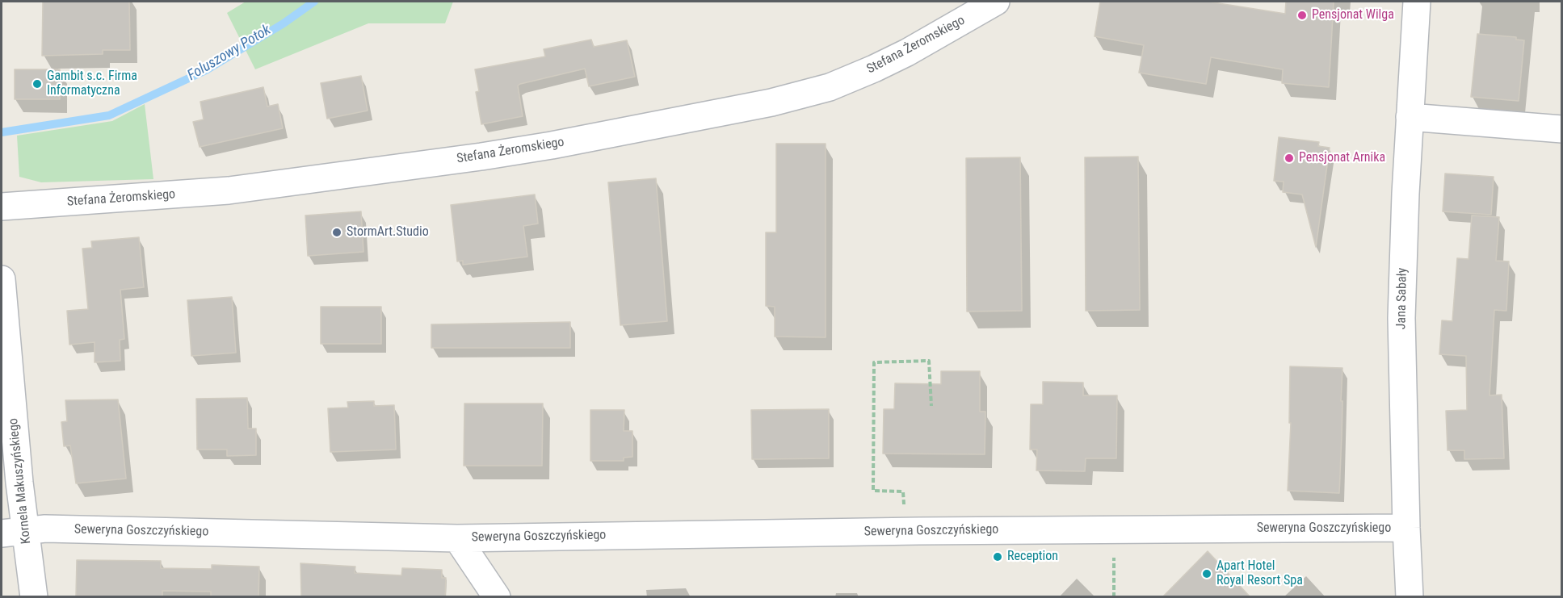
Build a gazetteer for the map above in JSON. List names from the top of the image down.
{
  "streets": {
    "street": [
      "Stefana Żeromskiego",
      "Jana Sabały",
      "Kornela Makuszyńskiego",
      "Seweryna Goszczyńskiego"
    ]
  },
  "crossings": [
    ["Jana Sabały", "Seweryna Goszczyńskiego"],
    ["Kornela Makuszyńskiego", "Seweryna Goszczyńskiego"]
  ],
  "water": ["Foluszowy Potok"],
  "places": [
    "Pensjonat Wilga",
    "Gambit s.c. Firma Informatyczna",
    "Pensjonat Arnika",
    "StormArt.Studio",
    "Reception",
    "Apart Hotel Royal Resort Spa"
  ]
}
